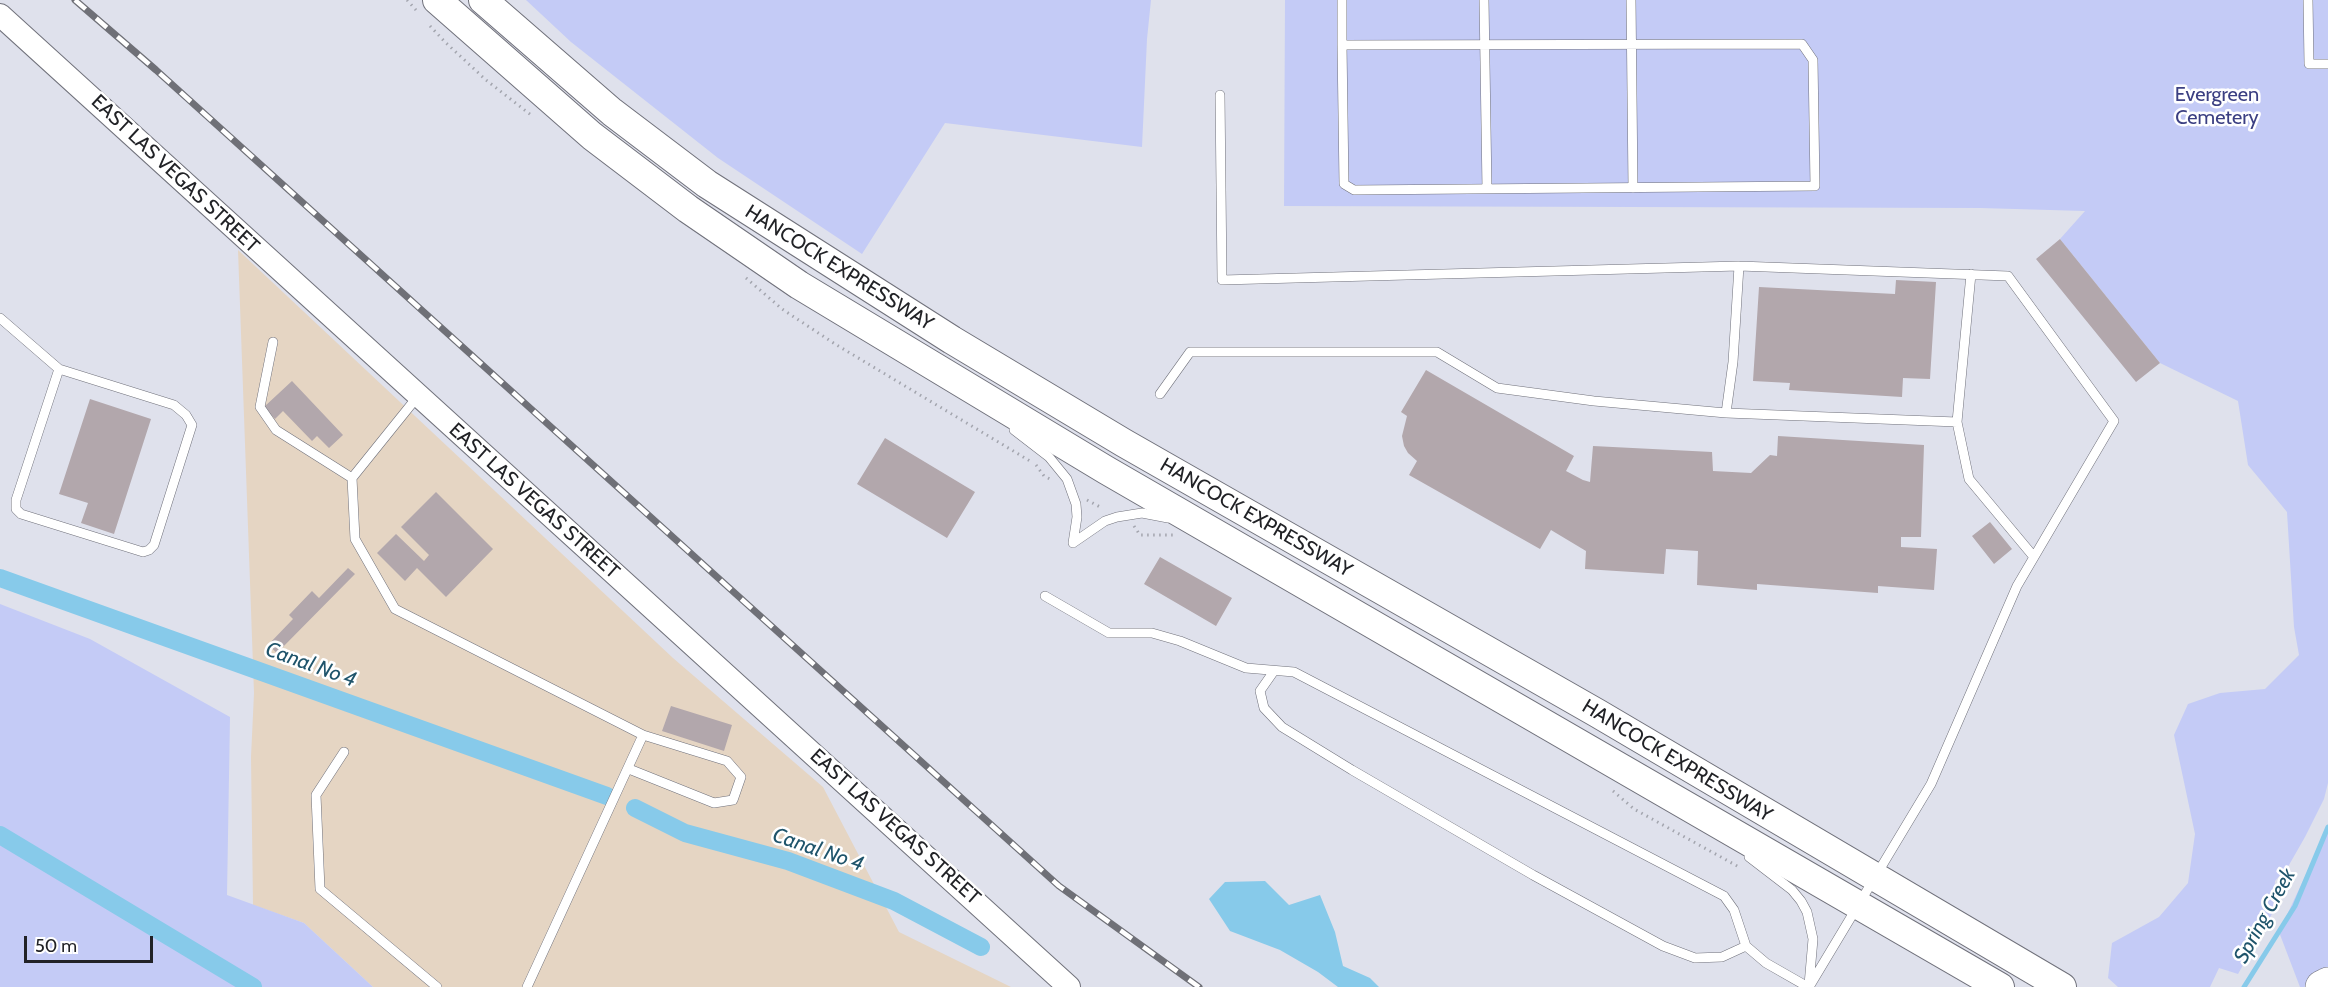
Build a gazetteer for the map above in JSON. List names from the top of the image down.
{
  "streets": {
    "main road": ["HANCOCK EXPRESSWAY"],
    "street": ["EAST LAS VEGAS STREET"]
  },
  "water": ["Canal No 4", "Spring Creek"],
  "parks": ["Evergreen Cemetery"],
  "scale_bar": "50 m"
}
